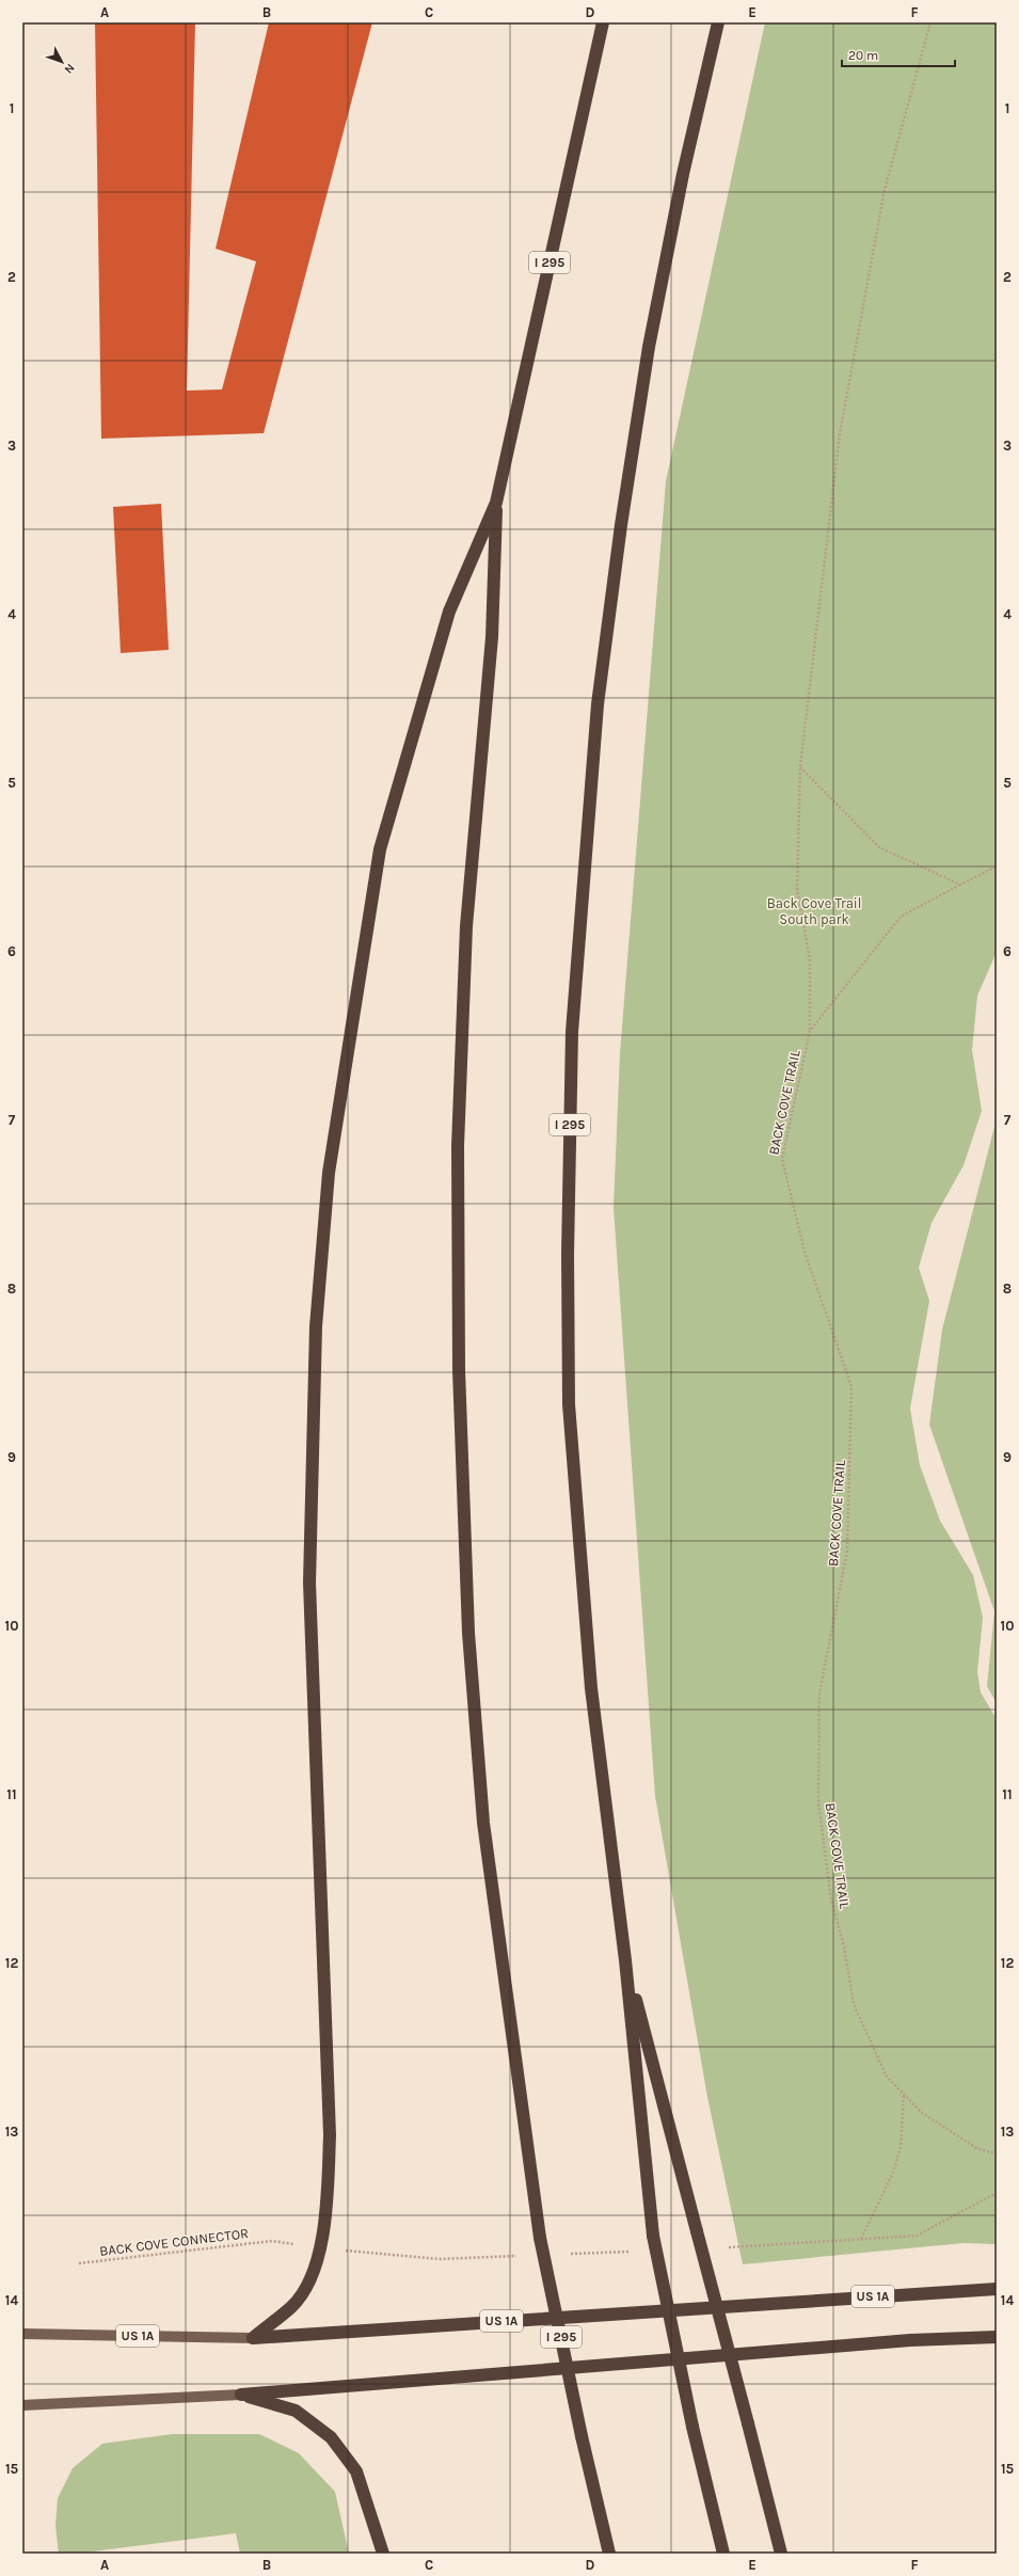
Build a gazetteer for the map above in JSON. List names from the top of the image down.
{
  "streets": {
    "highway": ["I 295", "US 1A"],
    "path": ["BACK COVE TRAIL", "BACK COVE CONNECTOR"]
  },
  "parks": ["Back Cove Trail South park"],
  "scale_bar": "20 m",
  "north": "bottom right",
  "grid": {
    "columns": [
      "A",
      "B",
      "C",
      "D",
      "E",
      "F"
    ],
    "rows": [
      "1",
      "2",
      "3",
      "4",
      "5",
      "6",
      "7",
      "8",
      "9",
      "10",
      "11",
      "12",
      "13",
      "14",
      "15"
    ]
  }
}
